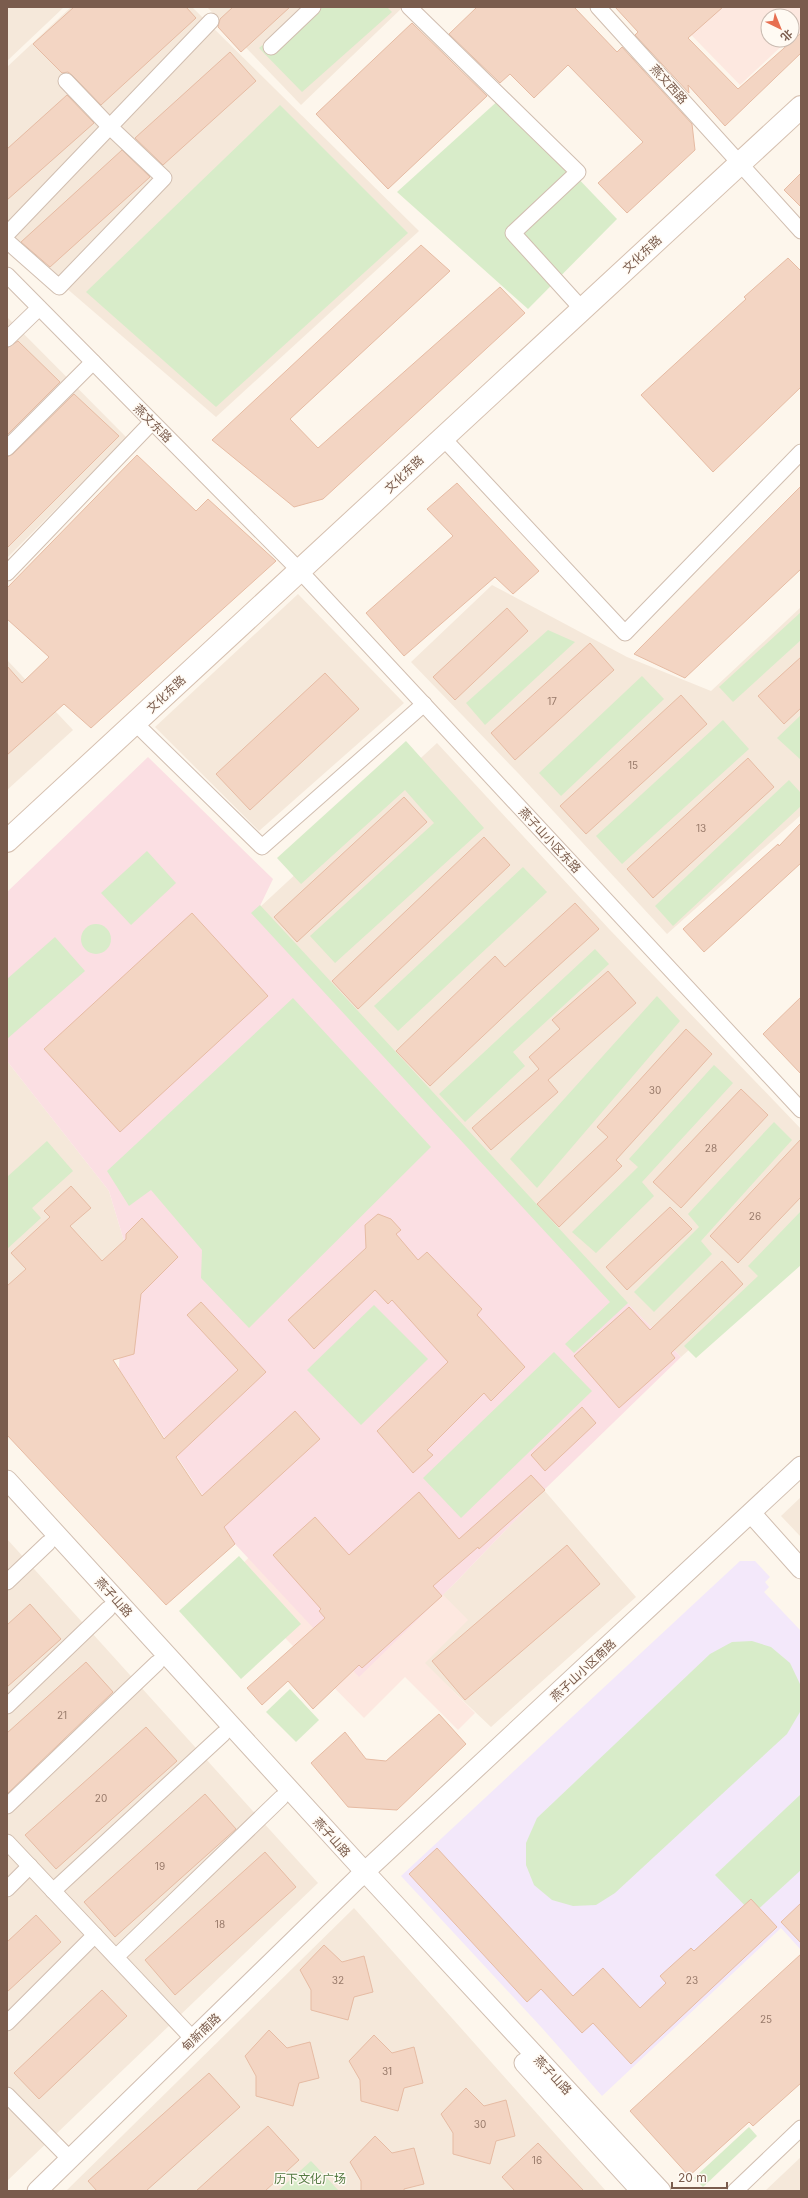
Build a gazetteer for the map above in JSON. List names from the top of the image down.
{
  "streets": {
    "main road": ["文化东路"],
    "street": [
      "燕文西路",
      "燕文东路",
      "燕子山小区东路",
      "燕子山路",
      "燕子山小区南路",
      "甸新南路"
    ]
  },
  "crossings": [
    ["燕文西路", "文化东路"],
    ["文化东路", "燕文东路"],
    ["文化东路", "燕子山小区东路"],
    ["燕文东路", "燕子山小区东路"],
    ["燕子山路", "燕子山小区南路"],
    ["燕子山路", "甸新南路"],
    ["燕子山小区南路", "甸新南路"]
  ],
  "parks": ["历下文化广场"],
  "house_numbers": [
    "17",
    "15",
    "13",
    "30",
    "28",
    "26",
    "21",
    "20",
    "19",
    "18",
    "32",
    "23",
    "25",
    "31",
    "30",
    "16"
  ],
  "scale_bar": "20 m",
  "north": "bottom right"
}
